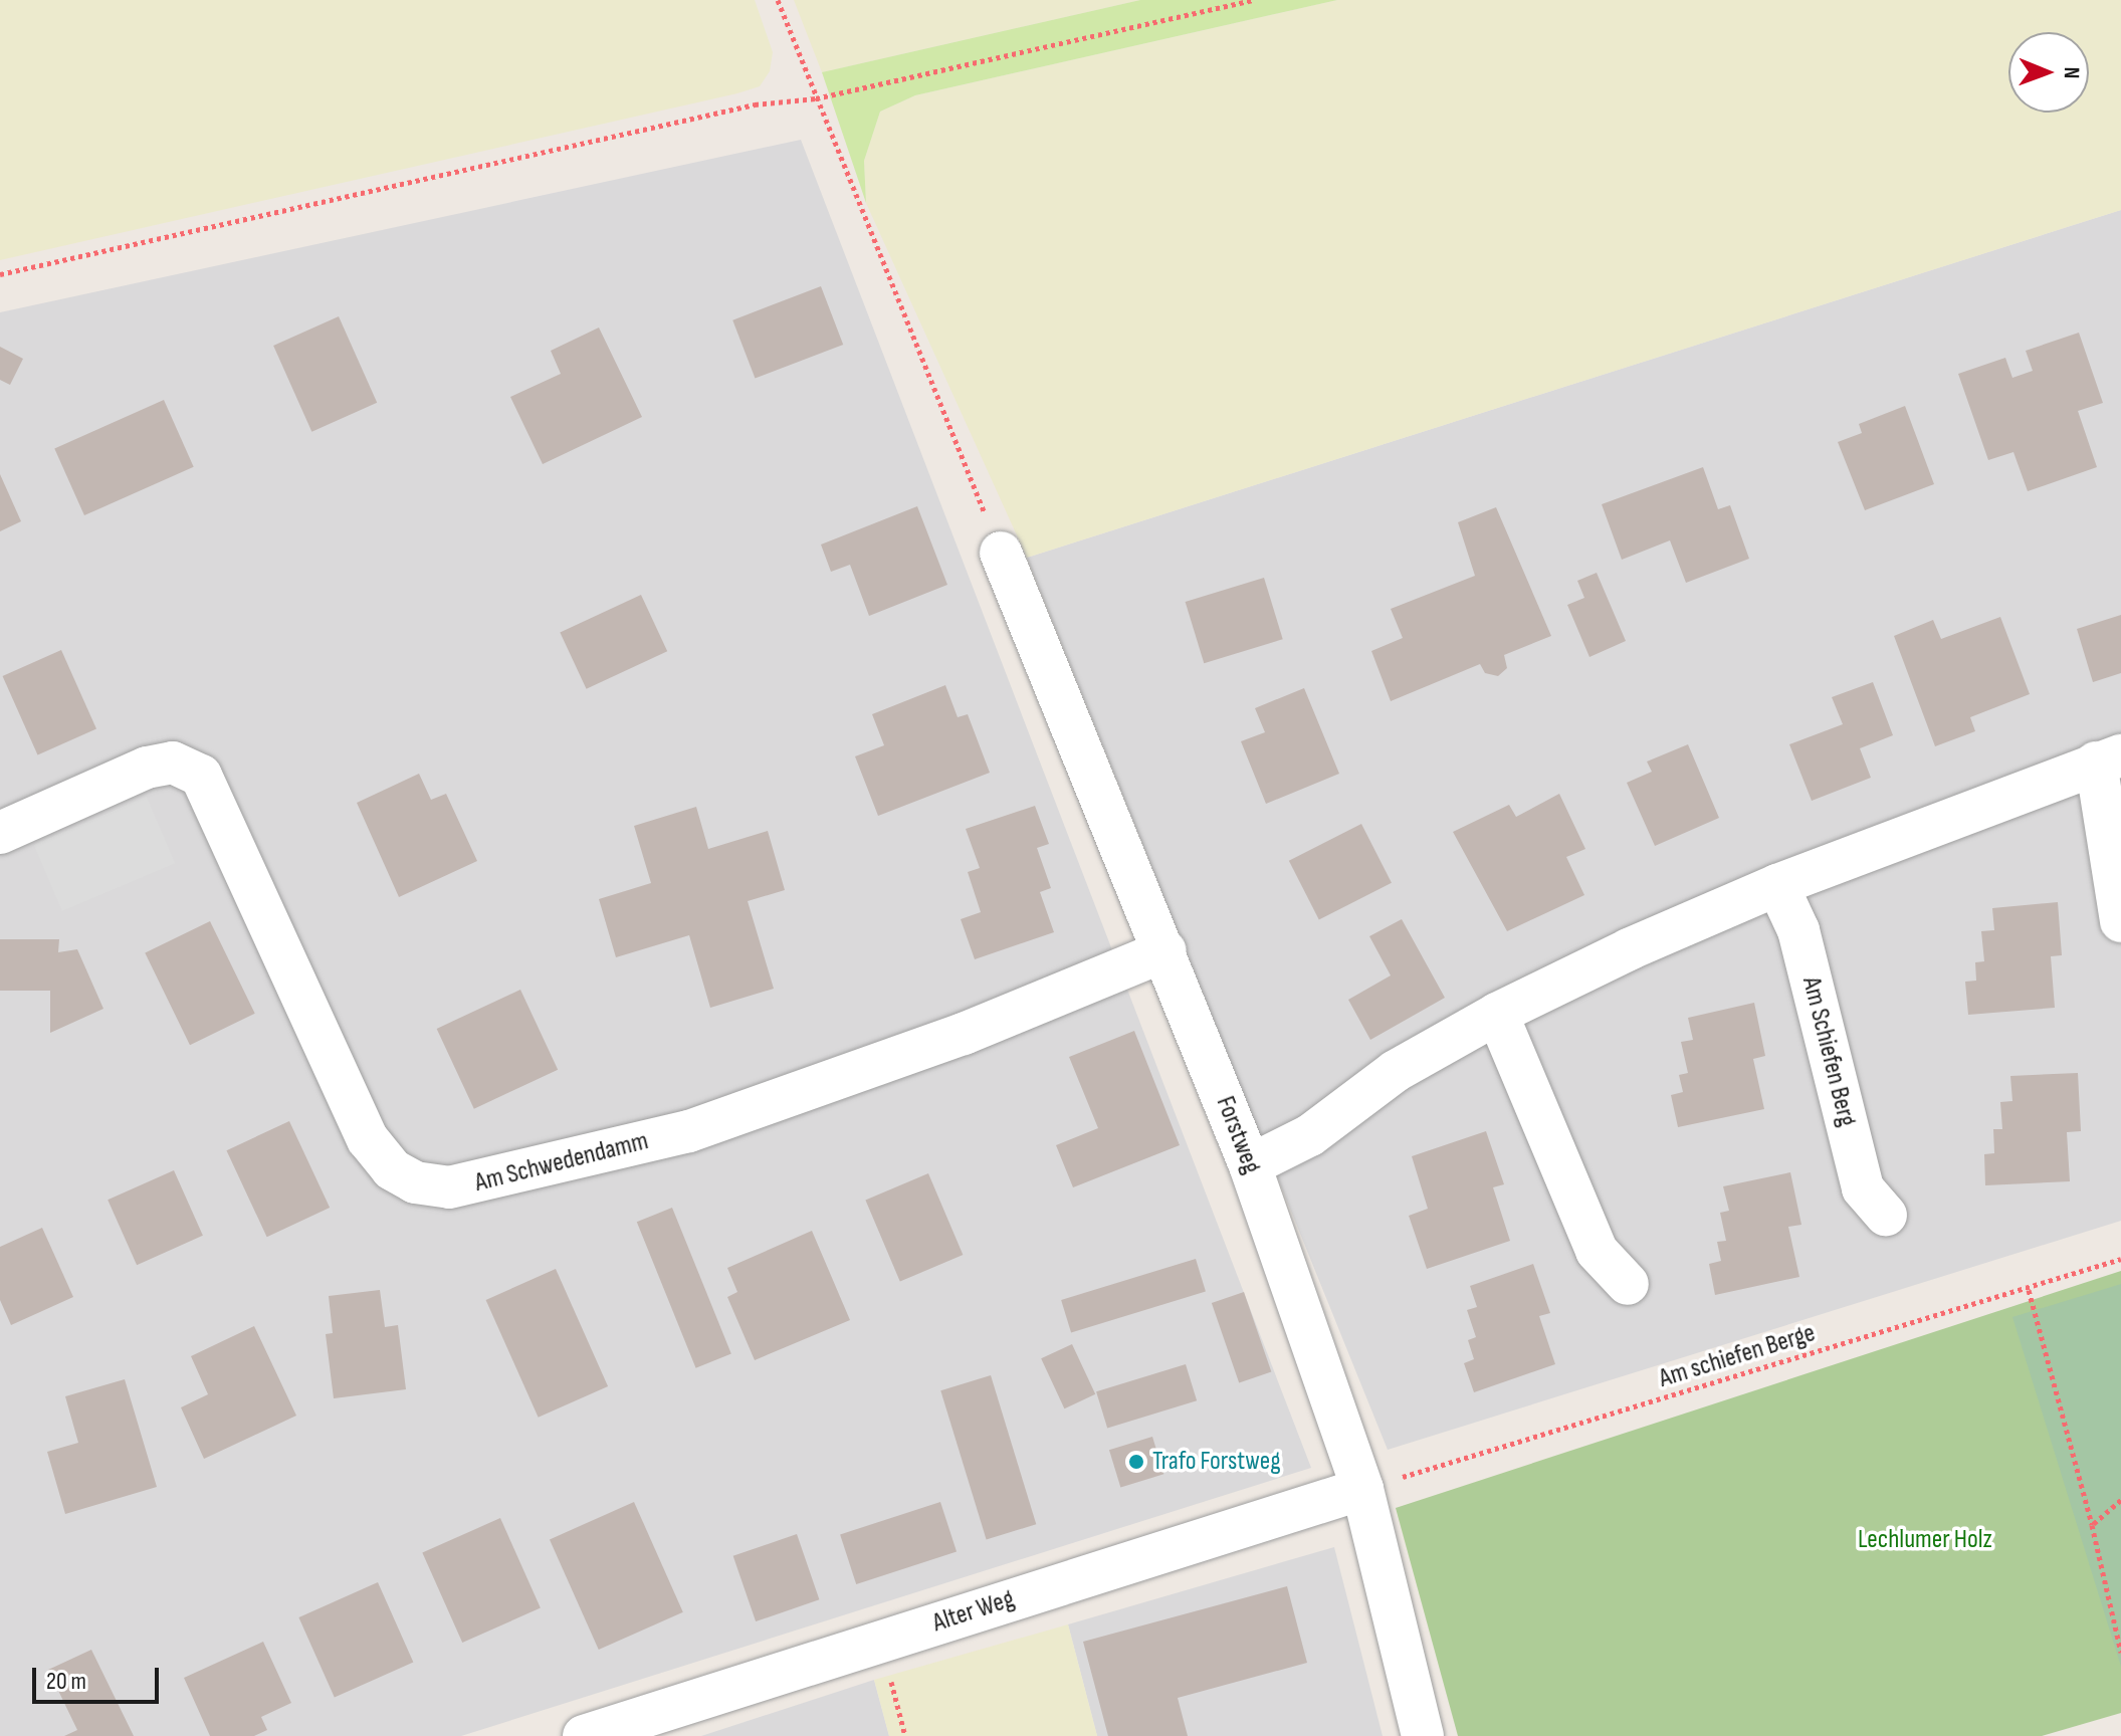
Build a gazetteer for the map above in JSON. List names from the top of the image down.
{
  "streets": {
    "street": [
      "Am Schiefen Berg",
      "Forstweg",
      "Am Schwedendamm",
      "Alter Weg"
    ],
    "path": ["Am schiefen Berge"]
  },
  "crossings": [
    ["Forstweg", "Am Schwedendamm"],
    ["Forstweg", "Am schiefen Berge"],
    ["Forstweg", "Alter Weg"],
    ["Am schiefen Berge", "Alter Weg"]
  ],
  "parks": ["Lechlumer Holz"],
  "places": ["Trafo Forstweg"],
  "scale_bar": "20 m",
  "north": "right"
}
